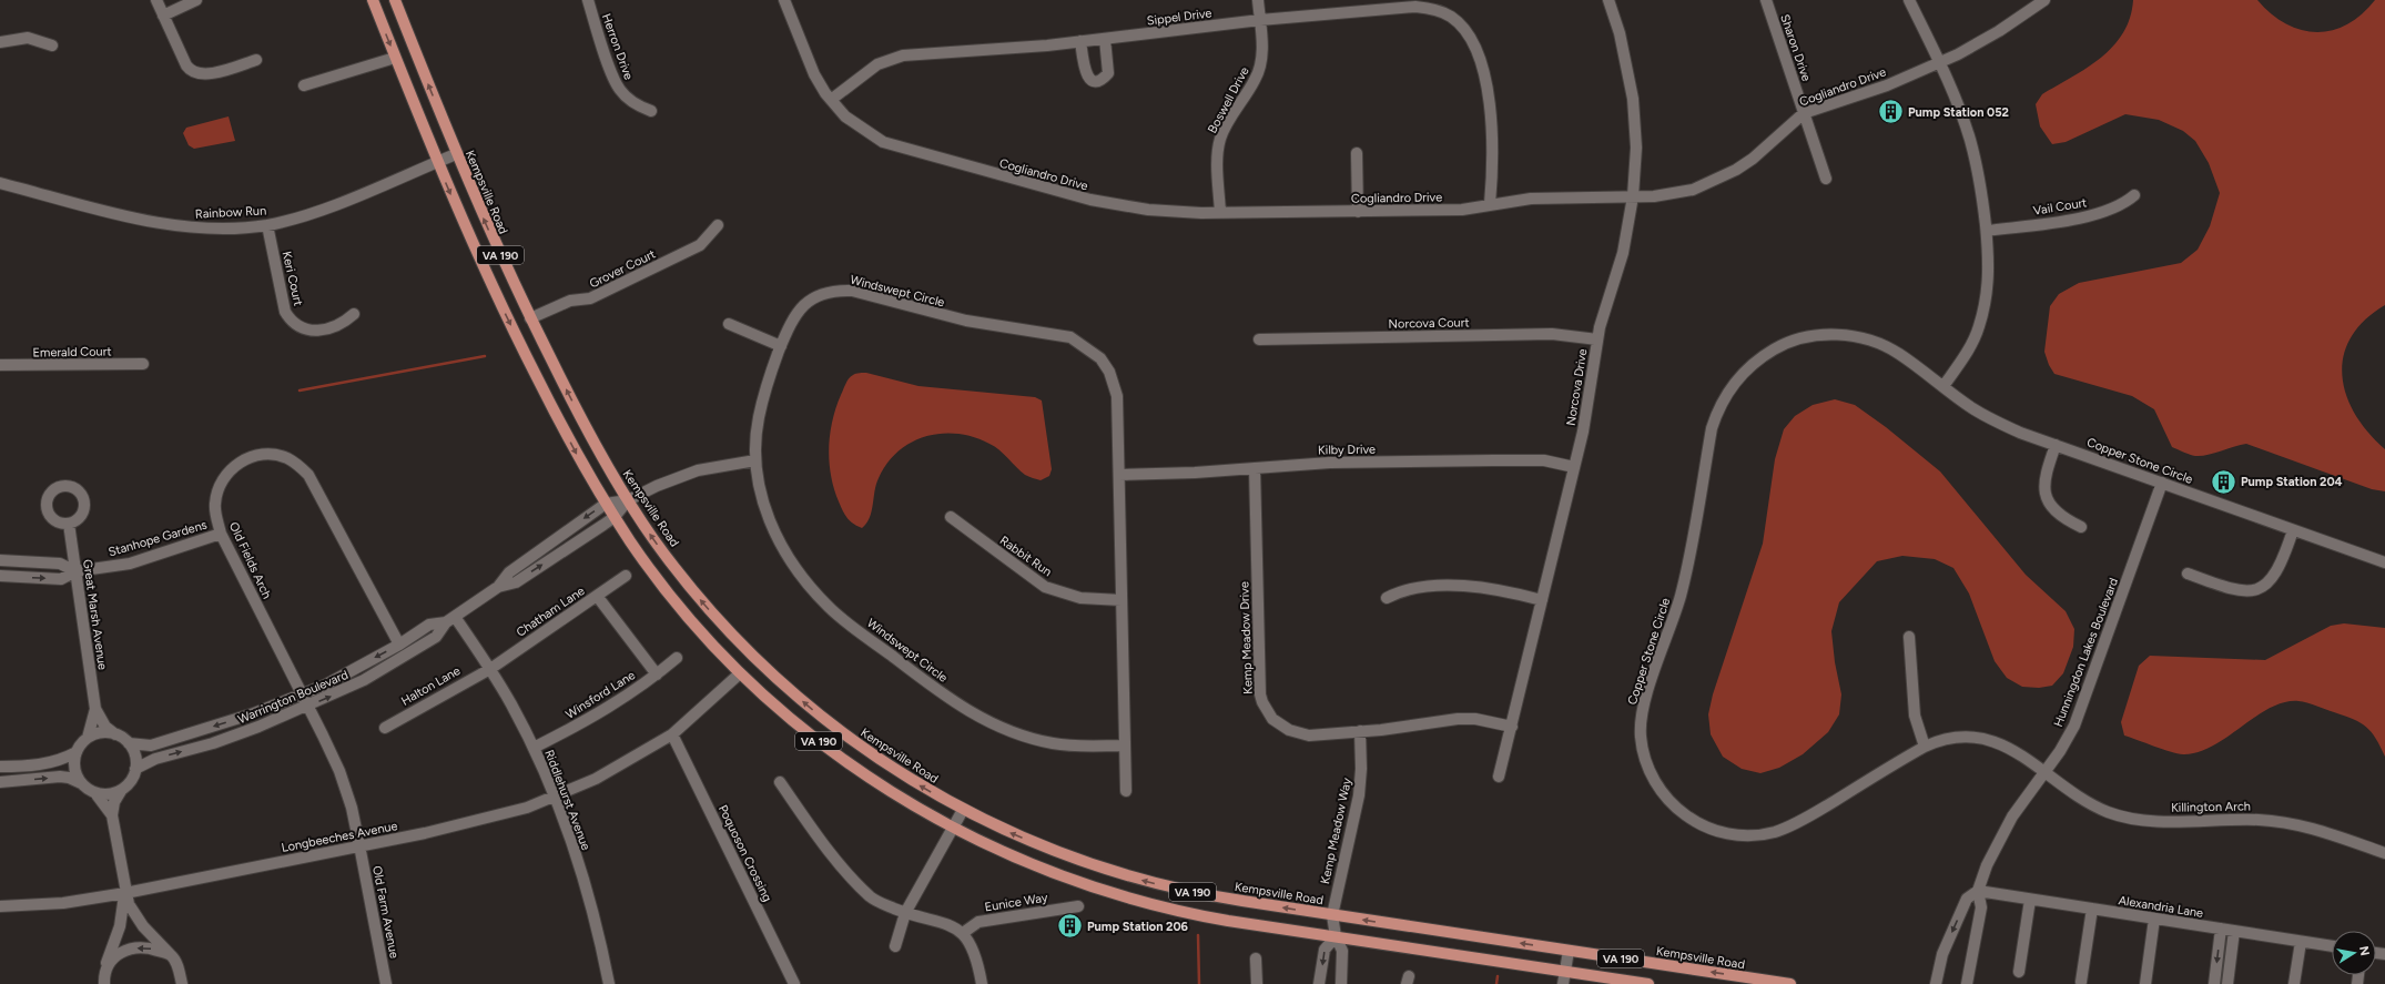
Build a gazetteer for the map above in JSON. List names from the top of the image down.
{
  "streets": {
    "main road": ["Kempsville Road", "VA 190"],
    "street": [
      "Sippel Drive",
      "Herron Drive",
      "Sharon Drive",
      "Cogliandro Drive",
      "Boswell Drive",
      "Vail Court",
      "Rainbow Run",
      "Grover Court",
      "Keri Court",
      "Windswept Circle",
      "Norcova Court",
      "Emerald Court",
      "Norcova Drive",
      "Kilby Drive",
      "Copper Stone Circle",
      "Stanhope Gardens",
      "Rabbit Run",
      "Old Fields Arch",
      "Chatham Lane",
      "Great Marsh Avenue",
      "Kemp Meadow Drive",
      "Hunningdon Lakes Boulevard",
      "Halton Lane",
      "Winsford Lane",
      "Warrington Boulevard",
      "Riddlehurst Avenue",
      "Killington Arch",
      "Kemp Meadow Way",
      "Longbeeches Avenue",
      "Poquoson Crossing",
      "Eunice Way",
      "Alexandria Lane",
      "Old Farm Avenue"
    ]
  },
  "crossings": [
    ["Sippel Drive", "Cogliandro Drive"],
    ["Sippel Drive", "Boswell Drive"],
    ["Sharon Drive", "Cogliandro Drive"],
    ["Cogliandro Drive", "Boswell Drive"],
    ["Cogliandro Drive", "Norcova Drive"],
    ["Kempsville Road", "Rainbow Run"],
    ["Kempsville Road", "Grover Court"],
    ["Kempsville Road", "Warrington Boulevard"],
    ["Kempsville Road", "Kemp Meadow Way"],
    ["Rainbow Run", "VA 190"],
    ["Rainbow Run", "Keri Court"],
    ["VA 190", "Warrington Boulevard"],
    ["VA 190", "Kemp Meadow Way"],
    ["VA 190", "Longbeeches Avenue"],
    ["Windswept Circle", "Kilby Drive"],
    ["Windswept Circle", "Rabbit Run"],
    ["Norcova Court", "Norcova Drive"],
    ["Norcova Drive", "Kilby Drive"],
    ["Norcova Drive", "Kemp Meadow Drive"],
    ["Kilby Drive", "Kemp Meadow Drive"],
    ["Copper Stone Circle", "Hunningdon Lakes Boulevard"],
    ["Copper Stone Circle", "Killington Arch"],
    ["Stanhope Gardens", "Old Fields Arch"],
    ["Stanhope Gardens", "Great Marsh Avenue"],
    ["Old Fields Arch", "Warrington Boulevard"],
    ["Old Fields Arch", "Longbeeches Avenue"],
    ["Old Fields Arch", "Old Farm Avenue"],
    ["Chatham Lane", "Halton Lane"],
    ["Chatham Lane", "Riddlehurst Avenue"],
    ["Great Marsh Avenue", "Warrington Boulevard"],
    ["Kemp Meadow Drive", "Kemp Meadow Way"],
    ["Hunningdon Lakes Boulevard", "Killington Arch"],
    ["Hunningdon Lakes Boulevard", "Alexandria Lane"],
    ["Halton Lane", "Riddlehurst Avenue"],
    ["Winsford Lane", "Riddlehurst Avenue"],
    ["Warrington Boulevard", "Riddlehurst Avenue"],
    ["Riddlehurst Avenue", "Longbeeches Avenue"],
    ["Longbeeches Avenue", "Poquoson Crossing"],
    ["Longbeeches Avenue", "Old Farm Avenue"]
  ],
  "places": {
    "building": ["Pump Station 052", "Pump Station 204", "Pump Station 206"]
  },
  "north": "right"
}
